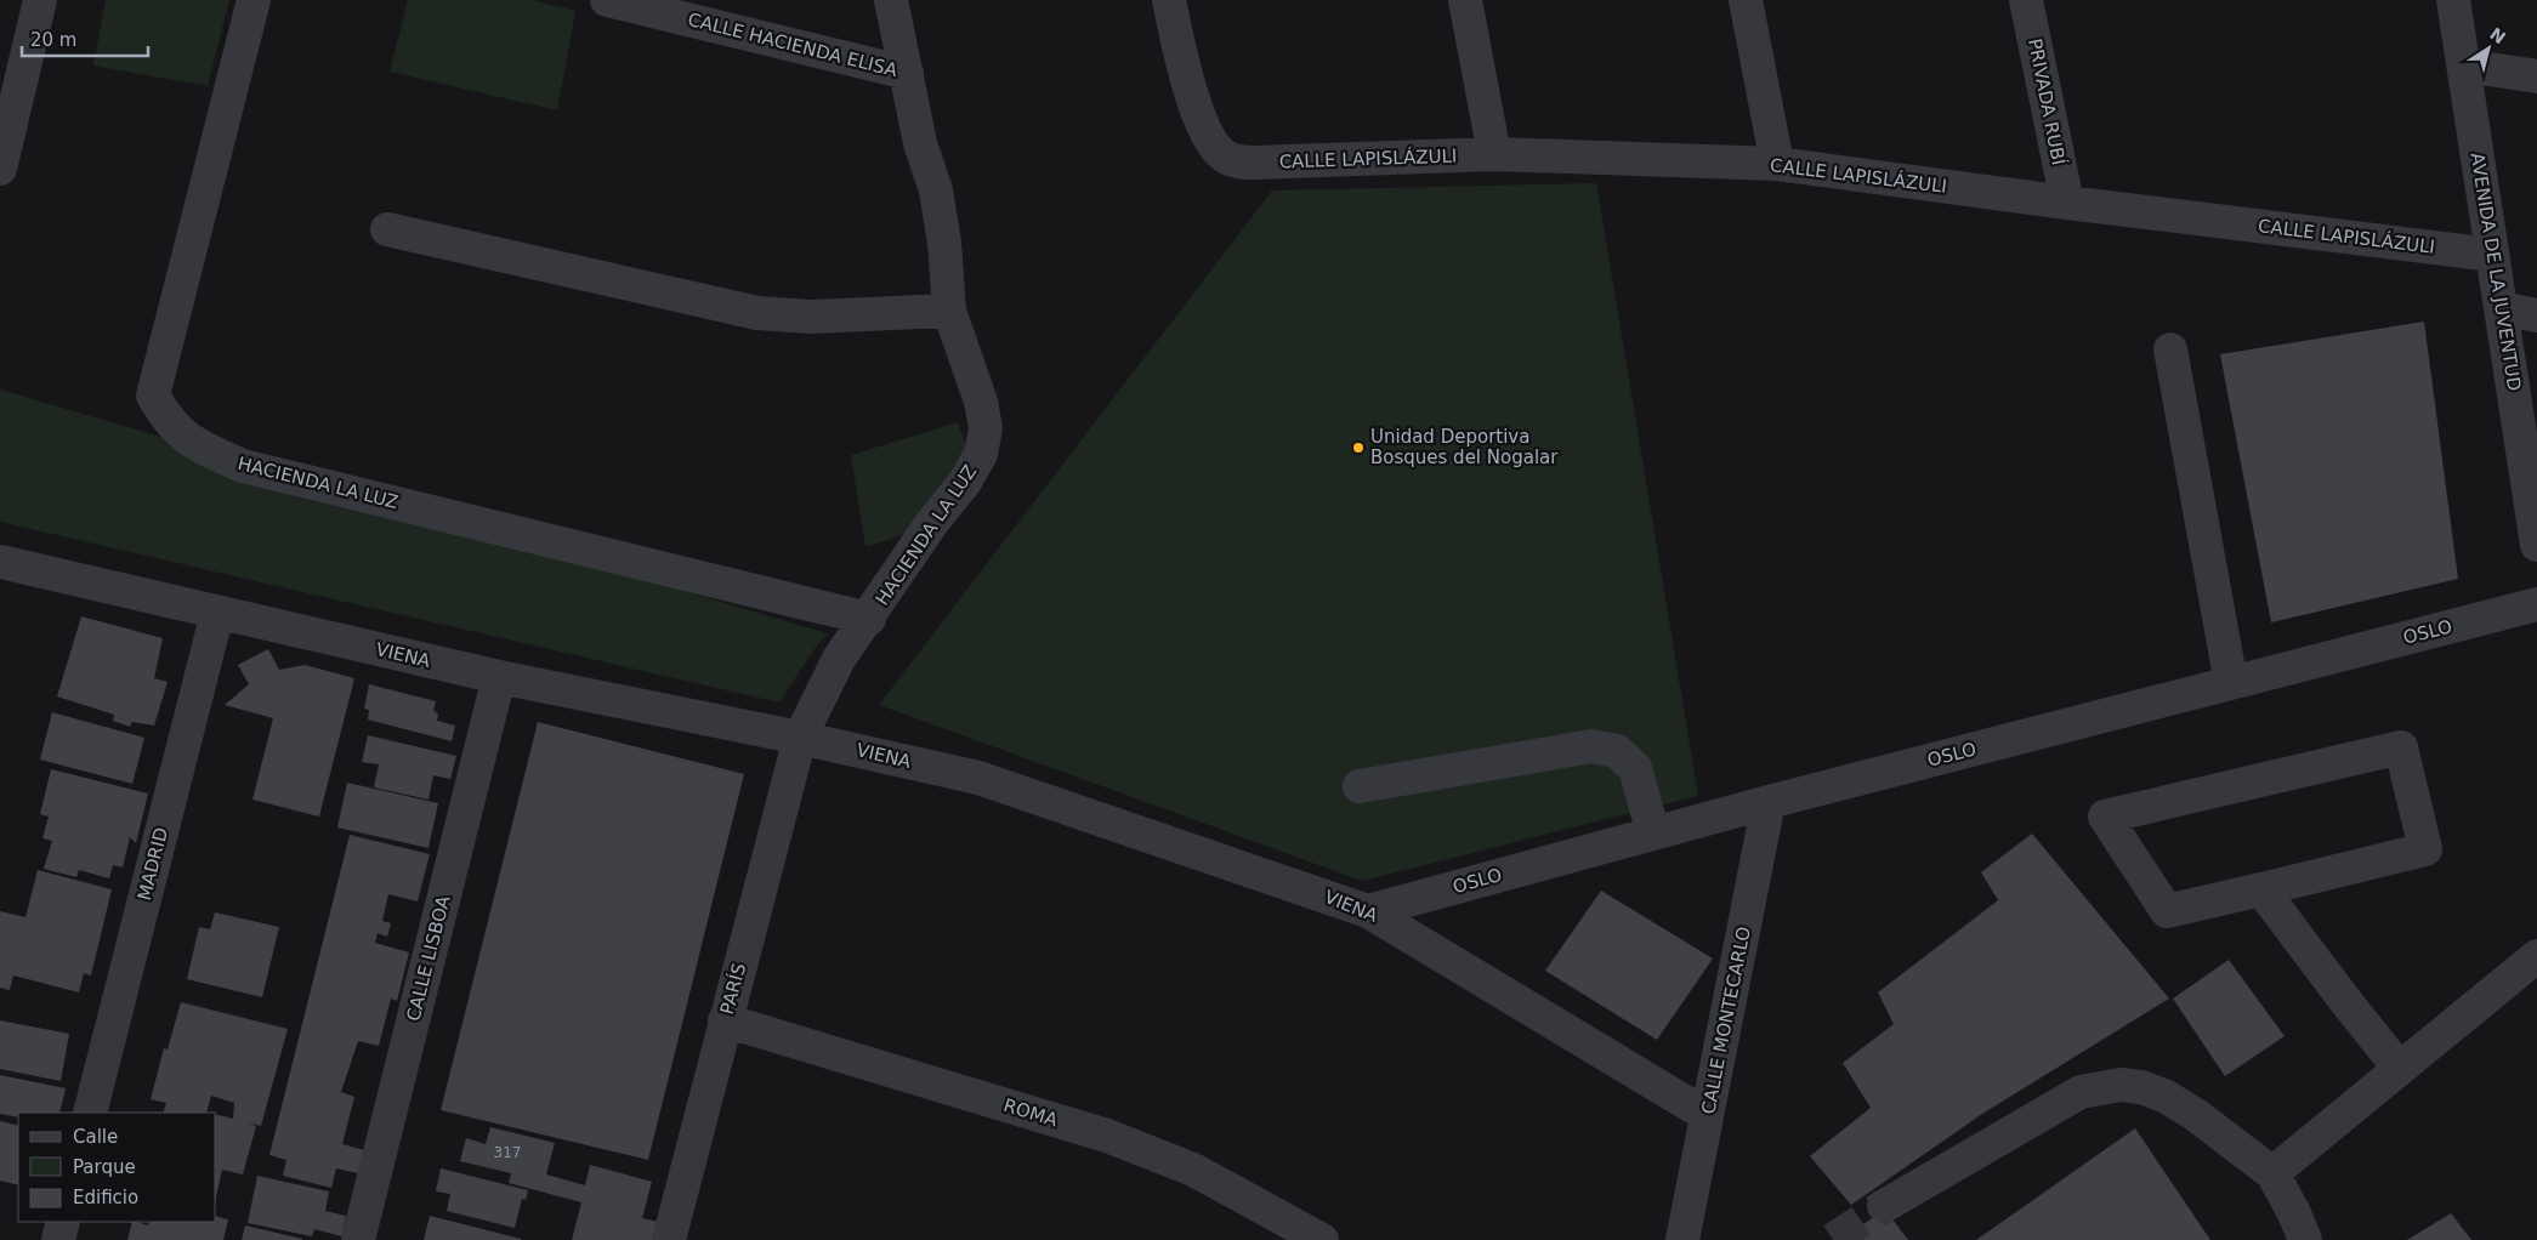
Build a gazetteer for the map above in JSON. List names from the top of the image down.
{
  "streets": {
    "street": [
      "CALLE HACIENDA ELISA",
      "PRIVADA RUBÍ",
      "CALLE LAPISLÁZULI",
      "AVENIDA DE LA JUVENTUD",
      "HACIENDA LA LUZ",
      "OSLO",
      "VIENA",
      "MADRID",
      "CALLE LISBOA",
      "PARÍS",
      "CALLE MONTECARLO",
      "ROMA"
    ]
  },
  "crossings": [
    ["CALLE HACIENDA ELISA", "HACIENDA LA LUZ"],
    ["PRIVADA RUBÍ", "CALLE LAPISLÁZULI"],
    ["CALLE LAPISLÁZULI", "AVENIDA DE LA JUVENTUD"],
    ["HACIENDA LA LUZ", "VIENA"],
    ["HACIENDA LA LUZ", "PARÍS"],
    ["OSLO", "VIENA"],
    ["OSLO", "CALLE MONTECARLO"],
    ["VIENA", "MADRID"],
    ["VIENA", "CALLE LISBOA"],
    ["VIENA", "PARÍS"],
    ["VIENA", "CALLE MONTECARLO"],
    ["PARÍS", "ROMA"]
  ],
  "places": ["Unidad Deportiva Bosques del Nogalar"],
  "house_numbers": ["317"],
  "legend": ["Calle", "Parque", "Edificio"],
  "scale_bar": "20 m",
  "north": "top right"
}
